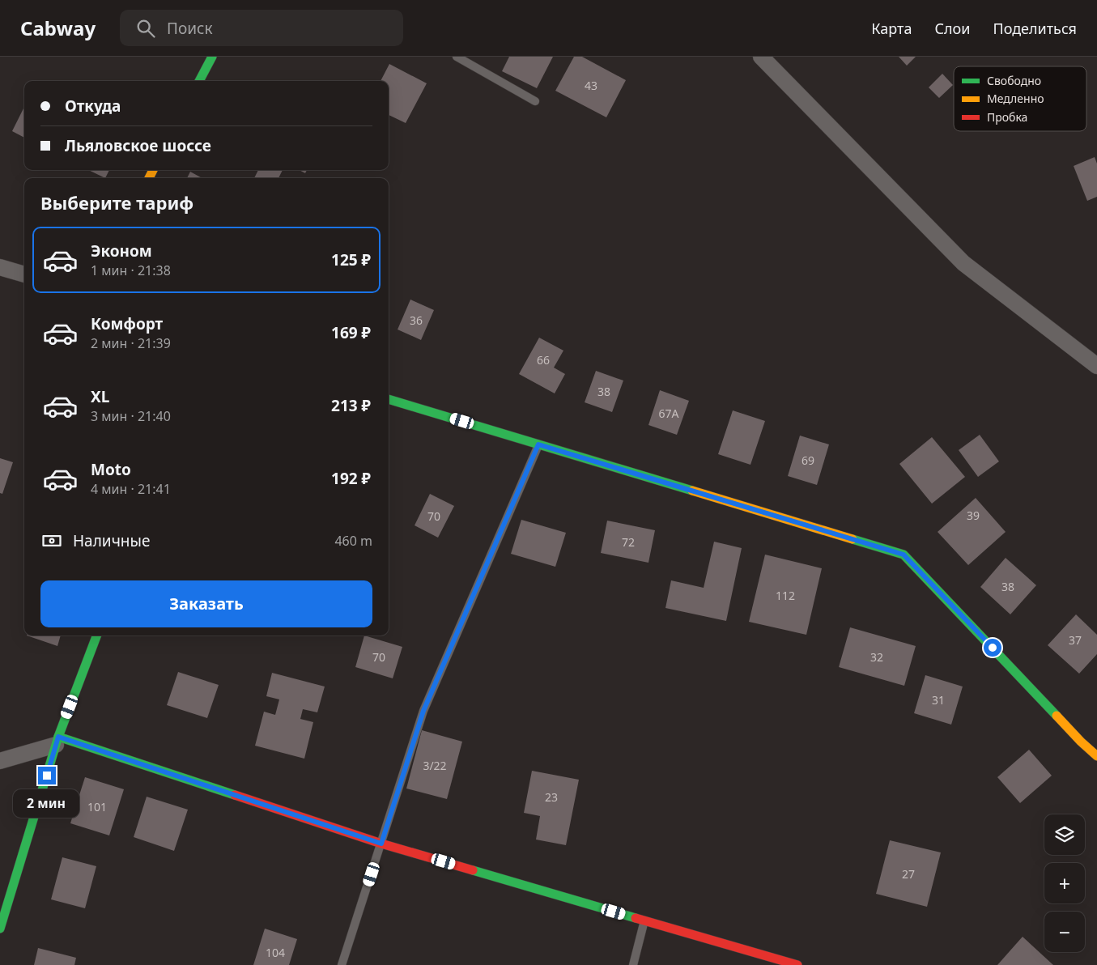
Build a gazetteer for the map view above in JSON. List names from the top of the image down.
{
  "house_numbers": [
    "43",
    "36",
    "66",
    "38",
    "67А",
    "69",
    "39",
    "70",
    "72",
    "38",
    "112",
    "37",
    "70",
    "32",
    "31",
    "3/22",
    "23",
    "101",
    "27",
    "104"
  ],
  "legend": ["Свободно", "Медленно", "Пробка"],
  "page": {
    "header": "Cabway",
    "search": "Поиск",
    "nav": ["Карта", "Слои", "Поделиться"],
    "banner": ["Откуда", "Льяловское шоссе"],
    "heading": "Выберите тариф",
    "list": [
      {
        "name": "Эконом",
        "note": "1 мин · 21:38",
        "value": "125 ₽"
      },
      {
        "name": "Комфорт",
        "note": "2 мин · 21:39",
        "value": "169 ₽"
      },
      {
        "name": "XL",
        "note": "3 мин · 21:40",
        "value": "213 ₽"
      },
      {
        "name": "Moto",
        "note": "4 мин · 21:41",
        "value": "192 ₽"
      }
    ],
    "pay": ["Наличные", "460 m"],
    "buttons": "Заказать",
    "bubble": "2 мин",
    "map_buttons": ["+", "−"]
  }
}
